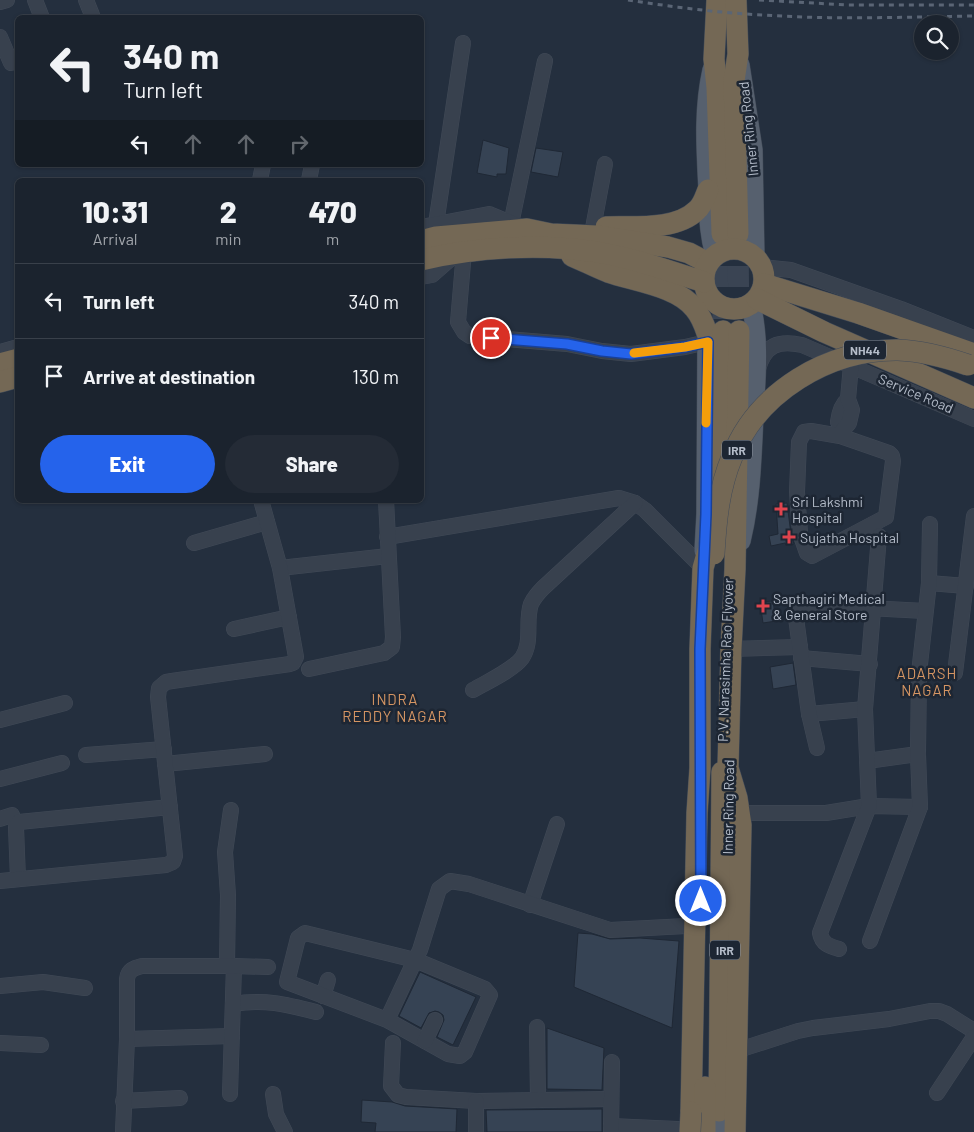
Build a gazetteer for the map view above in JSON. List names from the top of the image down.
{
  "streets": {
    "highway": [
      "Inner Ring Road",
      "NH44",
      "IRR",
      "P.V. Narasimha Rao Flyover"
    ],
    "street": ["Service Road"]
  },
  "crossings": [
    ["Inner Ring Road", "NH44"],
    ["Inner Ring Road", "Service Road"],
    ["Inner Ring Road", "IRR"],
    ["Inner Ring Road", "P.V. Narasimha Rao Flyover"],
    ["NH44", "IRR"]
  ],
  "districts": ["ADARSH NAGAR", "INDRA REDDY NAGAR"],
  "places": {
    "health": ["Sri Lakshmi Hospital", "Sujatha Hospital", "Sapthagiri Medical & General Store"]
  },
  "page": {
    "turn": ["340 m", "Turn left"],
    "eta": [
      "10:31",
      "Arrival",
      "2",
      "min",
      "470",
      "m"
    ],
    "list": [
      {
        "name": "Turn left",
        "value": "340 m"
      },
      {
        "name": "Arrive at destination",
        "value": "130 m"
      }
    ],
    "buttons": ["Exit", "Share"]
  }
}
